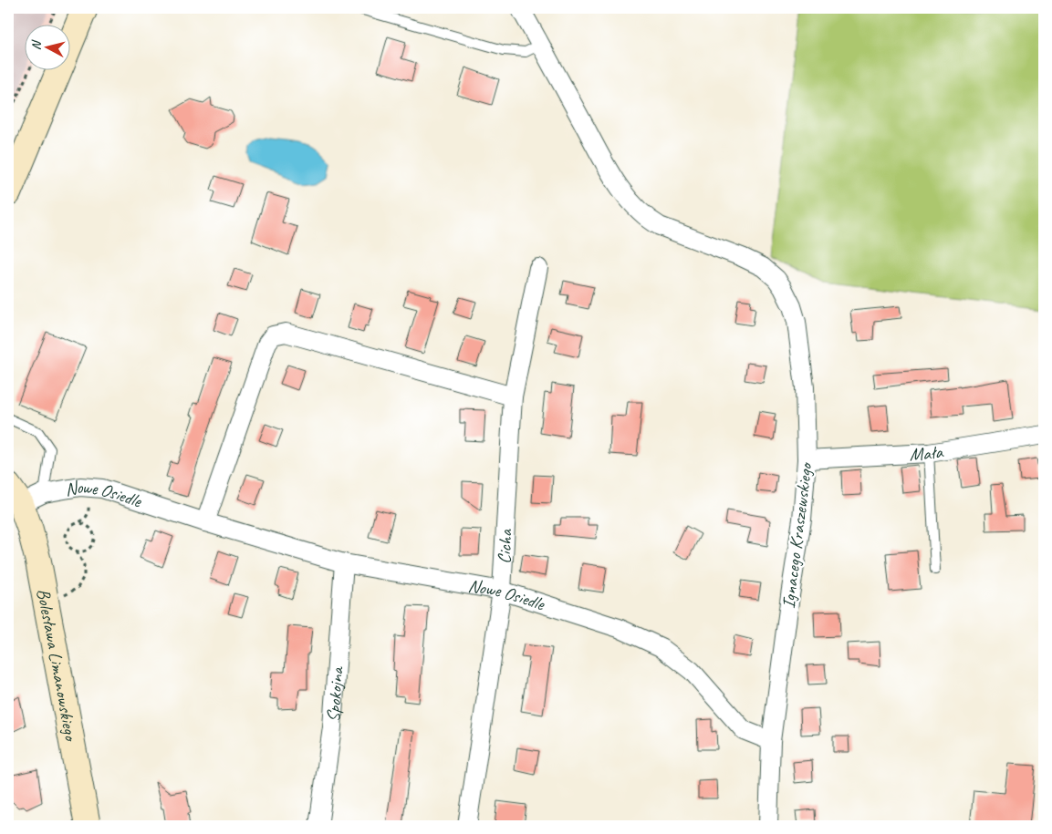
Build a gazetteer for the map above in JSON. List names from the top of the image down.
{
  "streets": {
    "street": [
      "Mała",
      "Nowe Osiedle",
      "Ignacego Kraszewskiego",
      "Cicha",
      "Bolesława Limanowskiego",
      "Spokojna"
    ]
  },
  "crossings": [
    ["Mała", "Ignacego Kraszewskiego"],
    ["Nowe Osiedle", "Ignacego Kraszewskiego"],
    ["Nowe Osiedle", "Cicha"],
    ["Nowe Osiedle", "Bolesława Limanowskiego"],
    ["Nowe Osiedle", "Spokojna"]
  ],
  "north": "left"
}
